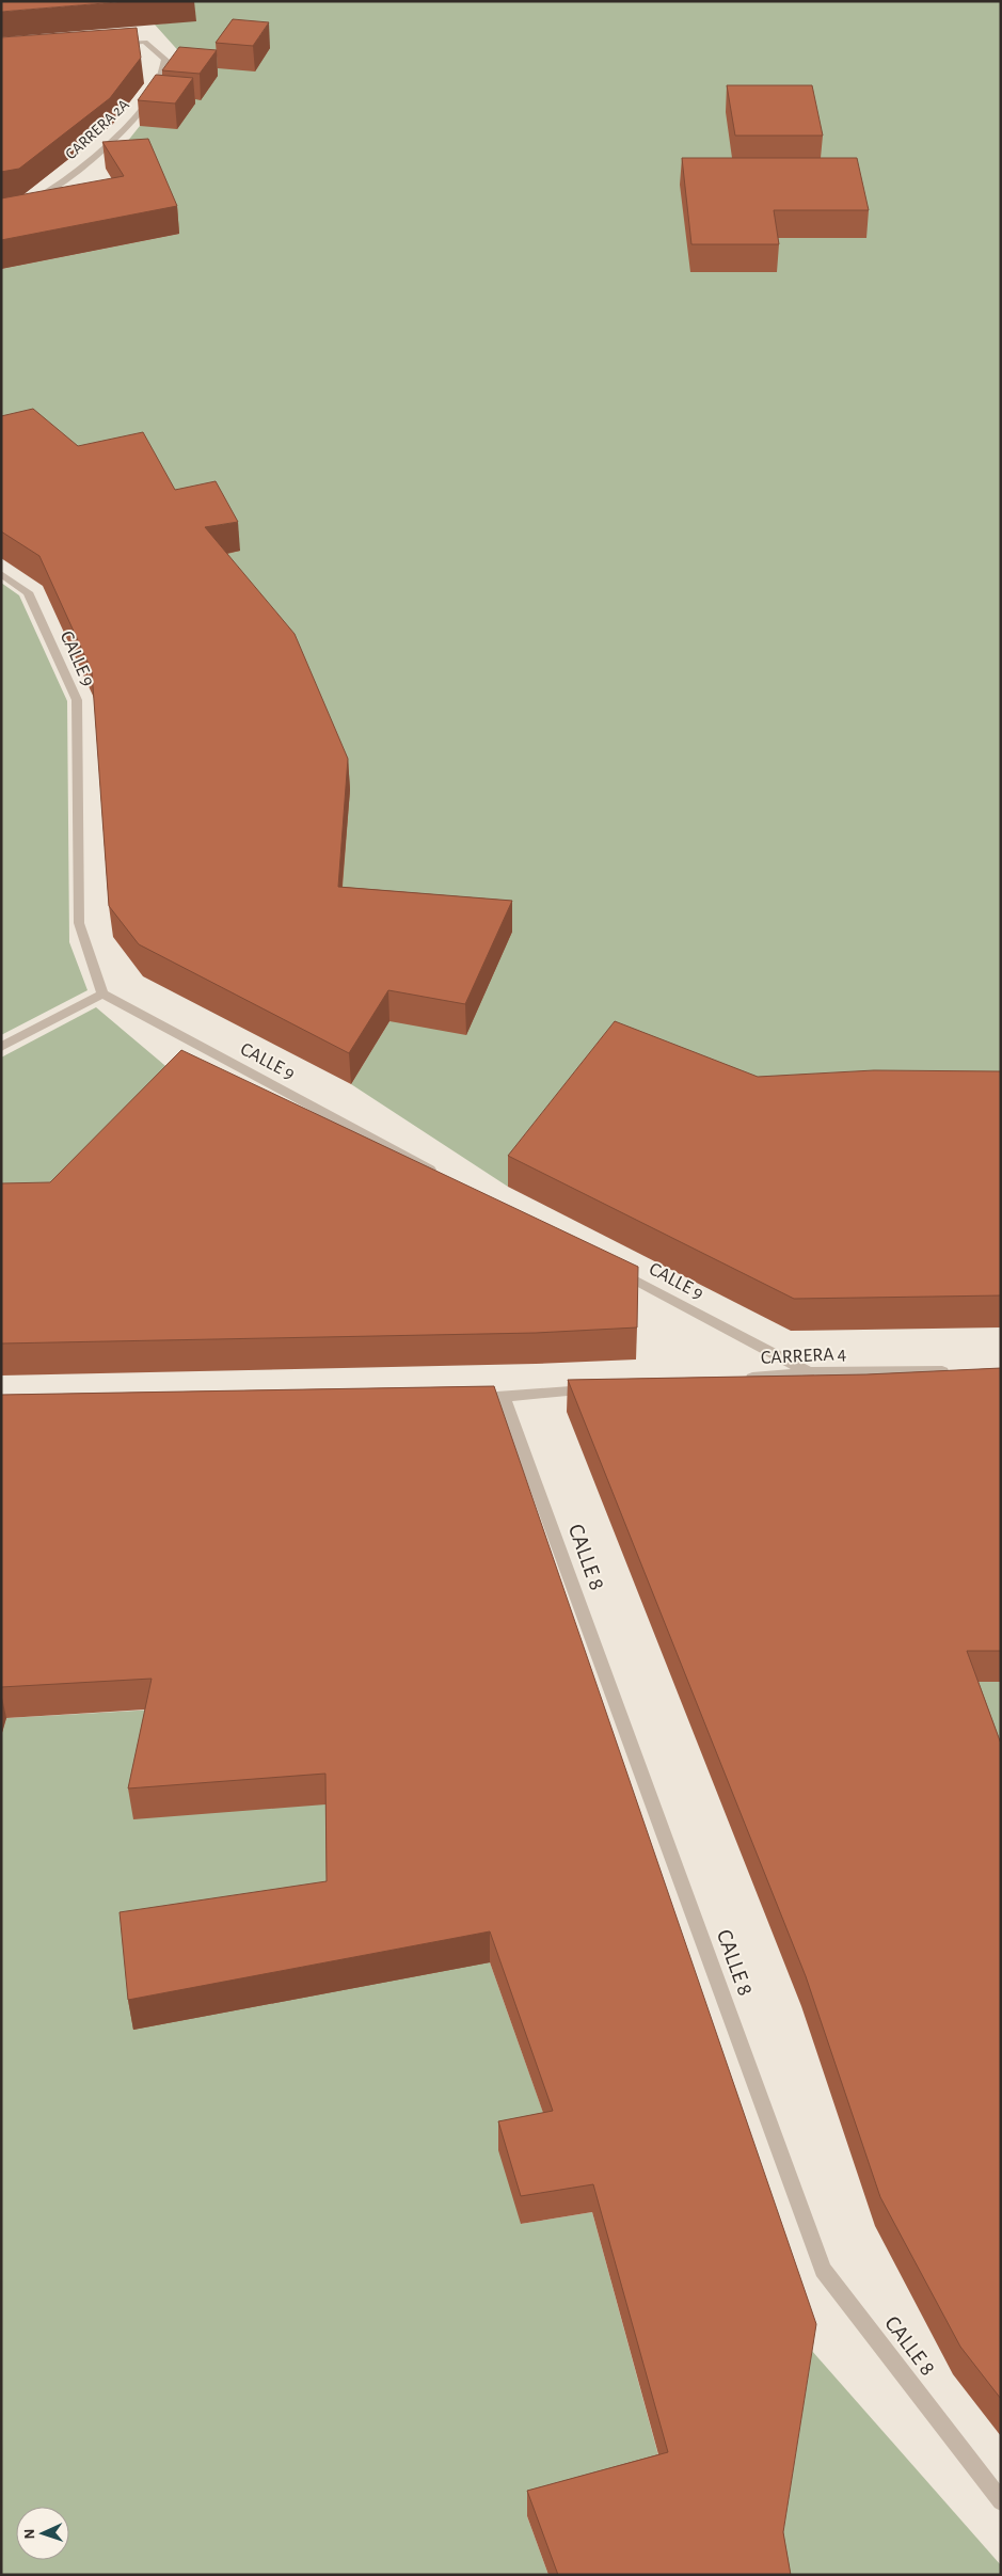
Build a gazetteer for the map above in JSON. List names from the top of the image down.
{
  "streets": {
    "street": [
      "CARRERA 2A",
      "CALLE 9",
      "CARRERA 4",
      "CALLE 8"
    ]
  },
  "crossings": [
    ["CALLE 9", "CARRERA 4"]
  ],
  "north": "left"
}
